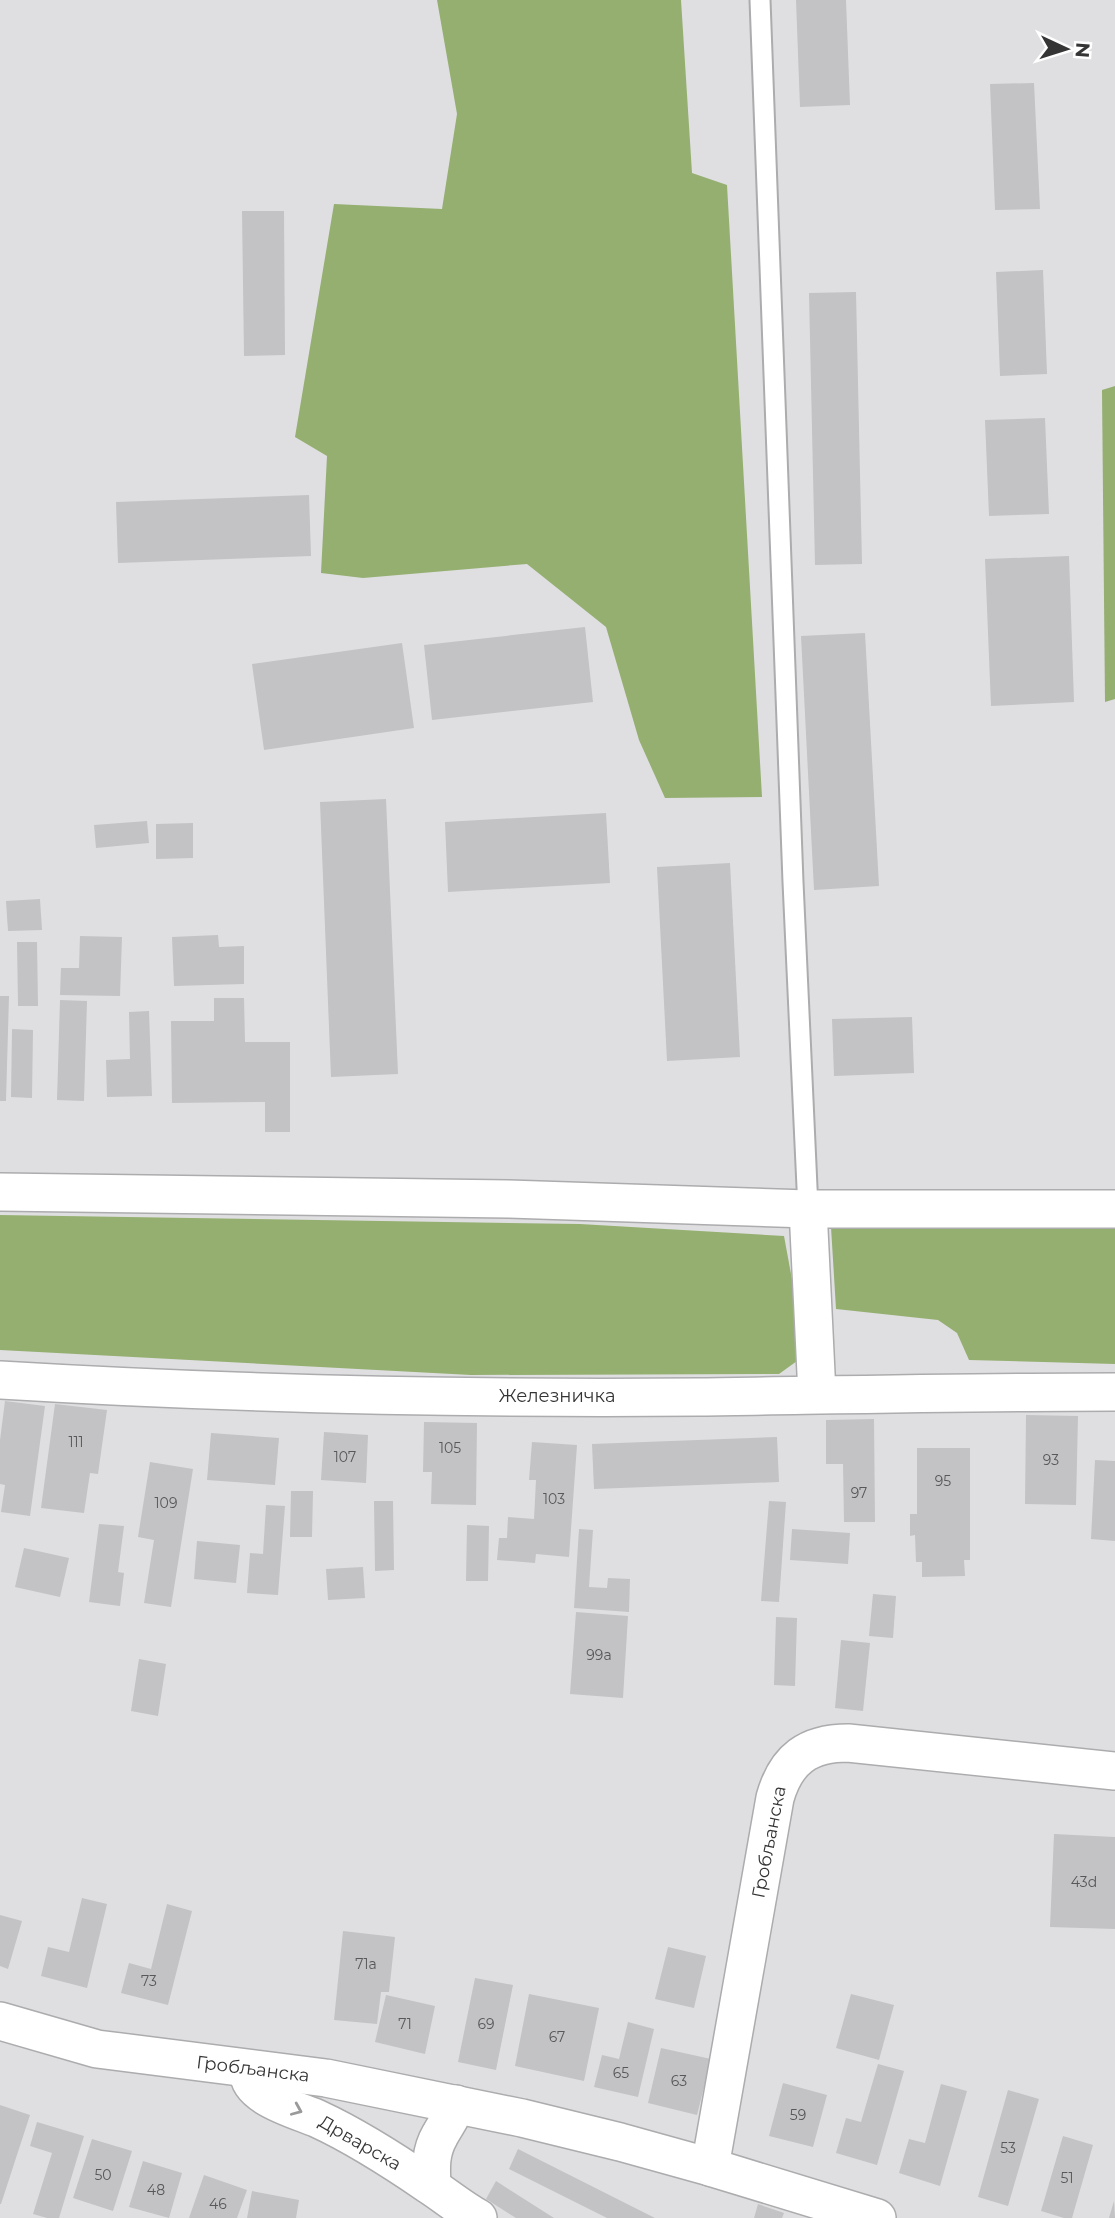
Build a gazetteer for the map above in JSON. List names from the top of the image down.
{
  "streets": {
    "street": ["Железничка", "Гробљанска", "Дрварска"]
  },
  "crossings": [
    ["Гробљанска", "Дрварска"]
  ],
  "one_way": ["Дрварска"],
  "house_numbers": [
    "111",
    "105",
    "107",
    "93",
    "95",
    "97",
    "103",
    "109",
    "99a",
    "43d",
    "71a",
    "73",
    "71",
    "69",
    "67",
    "65",
    "63",
    "59",
    "53",
    "50",
    "51",
    "48",
    "46"
  ],
  "north": "right"
}
